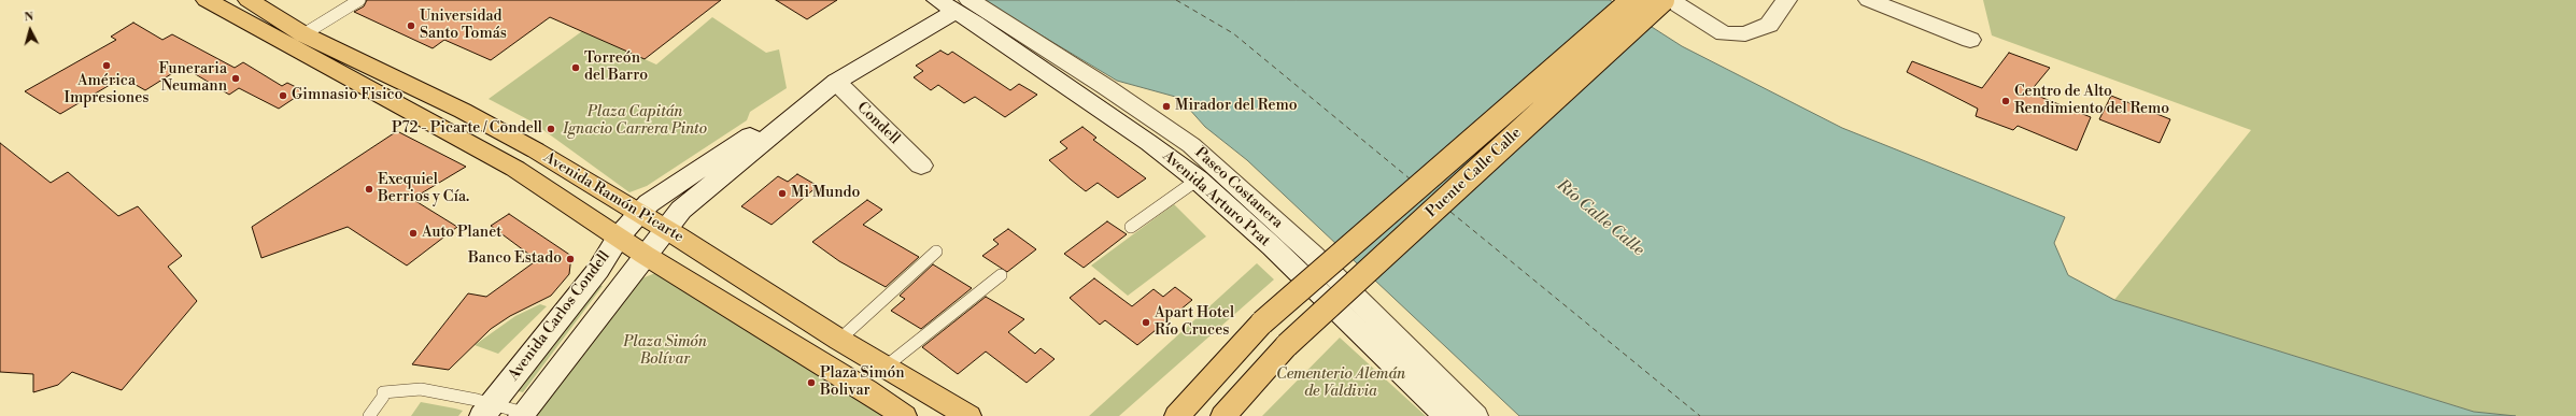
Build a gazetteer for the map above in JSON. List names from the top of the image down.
{
  "streets": {
    "main road": [
      "Condell",
      "Puente Calle Calle",
      "Paseo Costanera",
      "Avenida Ramón Picarte",
      "Avenida Arturo Prat",
      "Avenida Carlos Condell"
    ]
  },
  "crossings": [
    ["Condell", "Avenida Carlos Condell"],
    ["Paseo Costanera", "Avenida Arturo Prat"],
    ["Paseo Costanera", "Avenida Carlos Condell"],
    ["Avenida Ramón Picarte", "Avenida Carlos Condell"],
    ["Avenida Arturo Prat", "Avenida Carlos Condell"]
  ],
  "water": ["Río Calle Calle"],
  "parks": ["Plaza Capitán Ignacio Carrera Pinto", "Plaza Simón Bolívar", "Cementerio Alemán de Valdivia"],
  "places": [
    "Universidad Santo Tomás",
    "América Impresiones",
    "Torreón del Barro",
    "Funeraria Neumann",
    "Gimnasio Fisico",
    "Centro de Alto Rendimiento del Remo",
    "Mirador del Remo",
    "P72 - Picarte / Condell",
    "Exequiel Berrios y Cía.",
    "Mi Mundo",
    "Auto Planet",
    "Banco Estado",
    "Apart Hotel Río Cruces",
    "Plaza Simón Bolivar"
  ],
  "north": "top"
}
